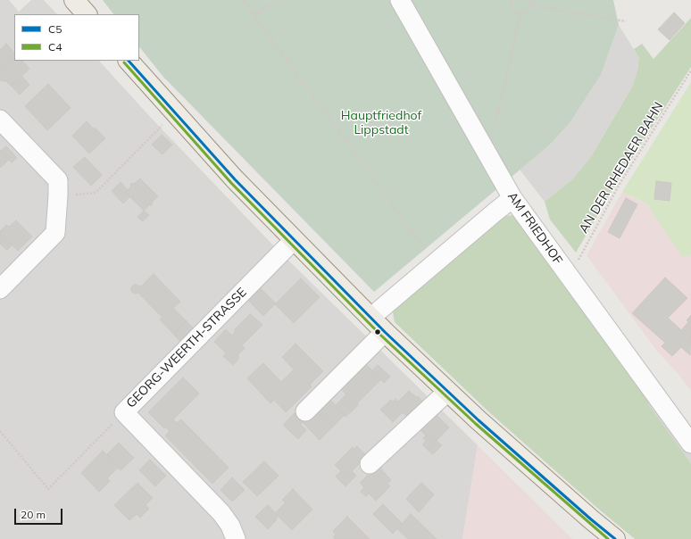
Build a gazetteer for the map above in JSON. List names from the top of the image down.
{
  "streets": {
    "street": ["AM FRIEDHOF", "GEORG-WEERTH-STRASSE"],
    "path": ["AN DER RHEDAER BAHN"]
  },
  "crossings": [
    ["AN DER RHEDAER BAHN", "AM FRIEDHOF"]
  ],
  "parks": ["Hauptfriedhof Lippstadt"],
  "lines": ["transit line C5", "transit line C4"],
  "legend": ["C5", "C4"],
  "scale_bar": "20 m"
}
